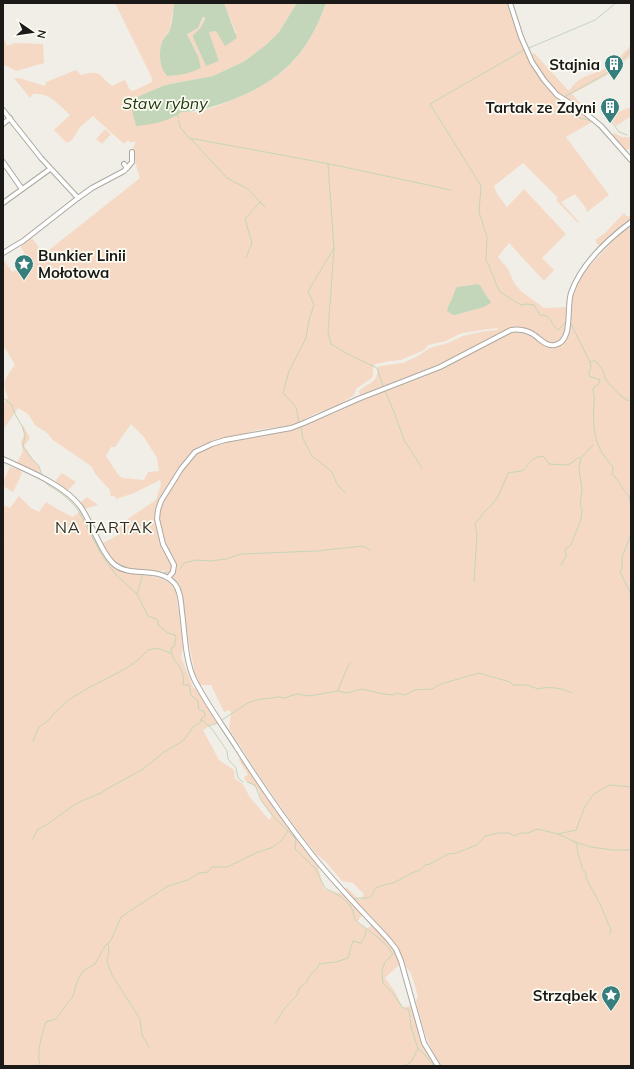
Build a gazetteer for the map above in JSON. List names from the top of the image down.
{
  "districts": ["NA TARTAK"],
  "water": ["Staw rybny"],
  "places": {
    "building": ["Stajnia", "Tartak ze Zdyni"],
    "place": ["Bunkier Linii Mołotowa", "Strząbek"]
  },
  "north": "right"
}
